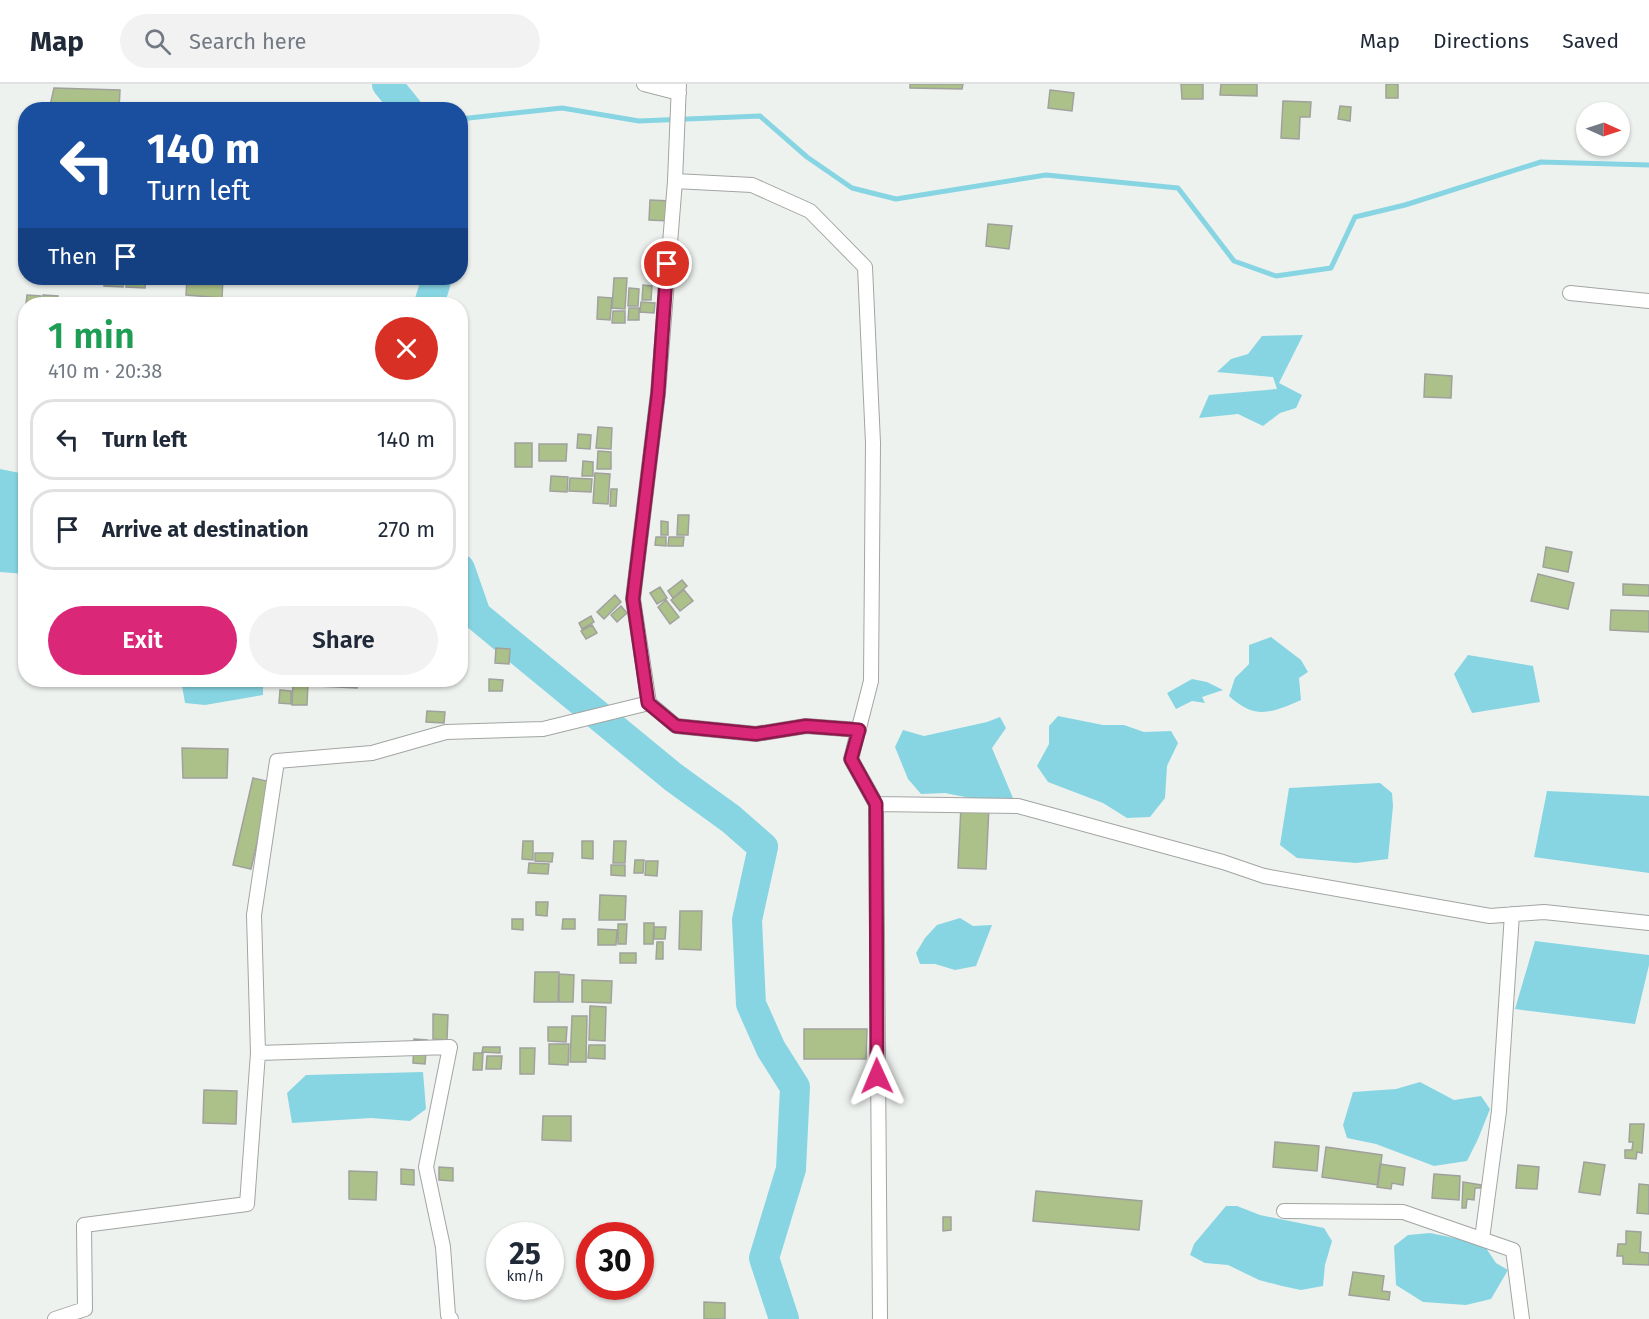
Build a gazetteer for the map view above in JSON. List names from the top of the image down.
{
  "north": "right",
  "page": {
    "header": "Map",
    "search": "Search here",
    "nav": ["Map", "Directions", "Saved"],
    "turn": ["140 m", "Turn left"],
    "then": "Then",
    "heading": ["1 min", "410 m · 20:38"],
    "list": [
      {
        "name": "Turn left",
        "value": "140 m"
      },
      {
        "name": "Arrive at destination",
        "value": "270 m"
      }
    ],
    "buttons": ["Exit", "Share"],
    "speed": "25 km/h",
    "limit": "30"
  }
}
